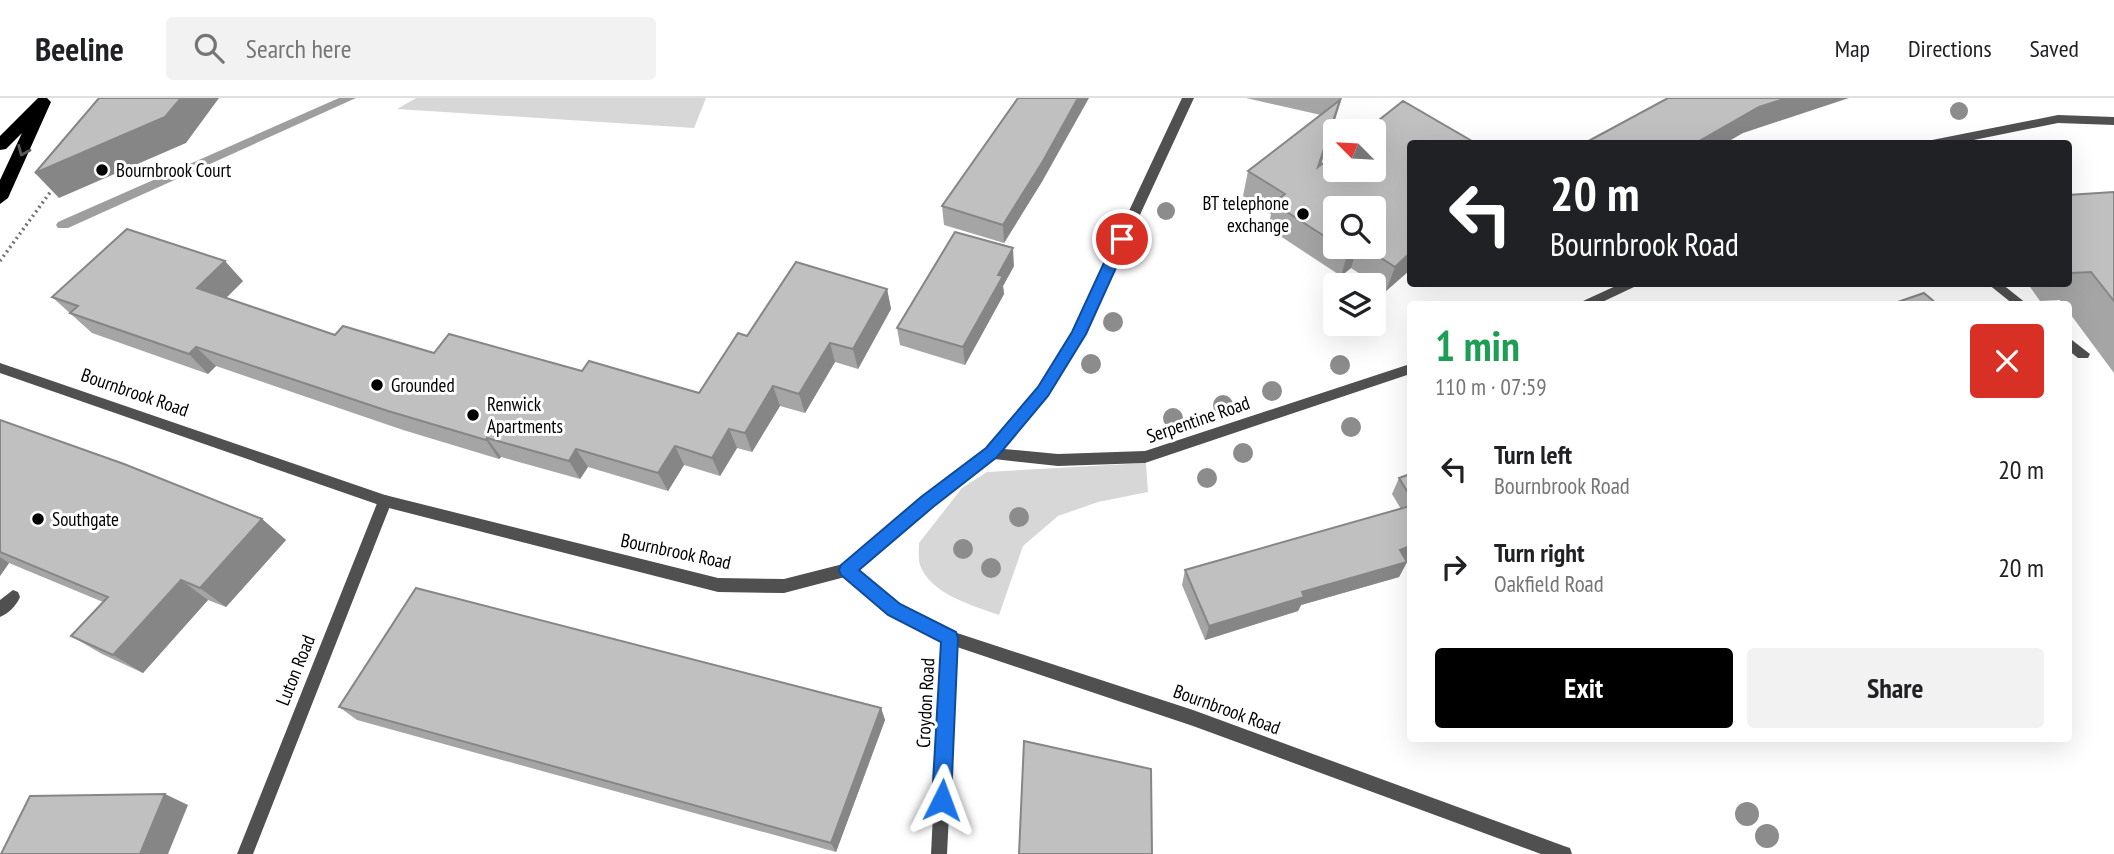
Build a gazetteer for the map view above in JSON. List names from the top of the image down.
{
  "streets": {
    "street": [
      "Bournbrook Road",
      "Serpentine Road",
      "Luton Road",
      "Croydon Road"
    ]
  },
  "crossings": [
    ["Bournbrook Road", "Luton Road"],
    ["Bournbrook Road", "Croydon Road"]
  ],
  "places": [
    "Bournbrook Court",
    "BT telephone exchange",
    "Grounded",
    "Renwick Apartments",
    "Southgate"
  ],
  "north": "top left",
  "page": {
    "header": "Beeline",
    "search": "Search here",
    "nav": ["Map", "Directions", "Saved"],
    "turn": ["20 m", "Bournbrook Road"],
    "heading": ["1 min", "110 m · 07:59"],
    "list": [
      {
        "name": "Turn left",
        "note": "Bournbrook Road",
        "value": "20 m"
      },
      {
        "name": "Turn right",
        "note": "Oakfield Road",
        "value": "20 m"
      }
    ],
    "buttons": ["Exit", "Share"]
  }
}
